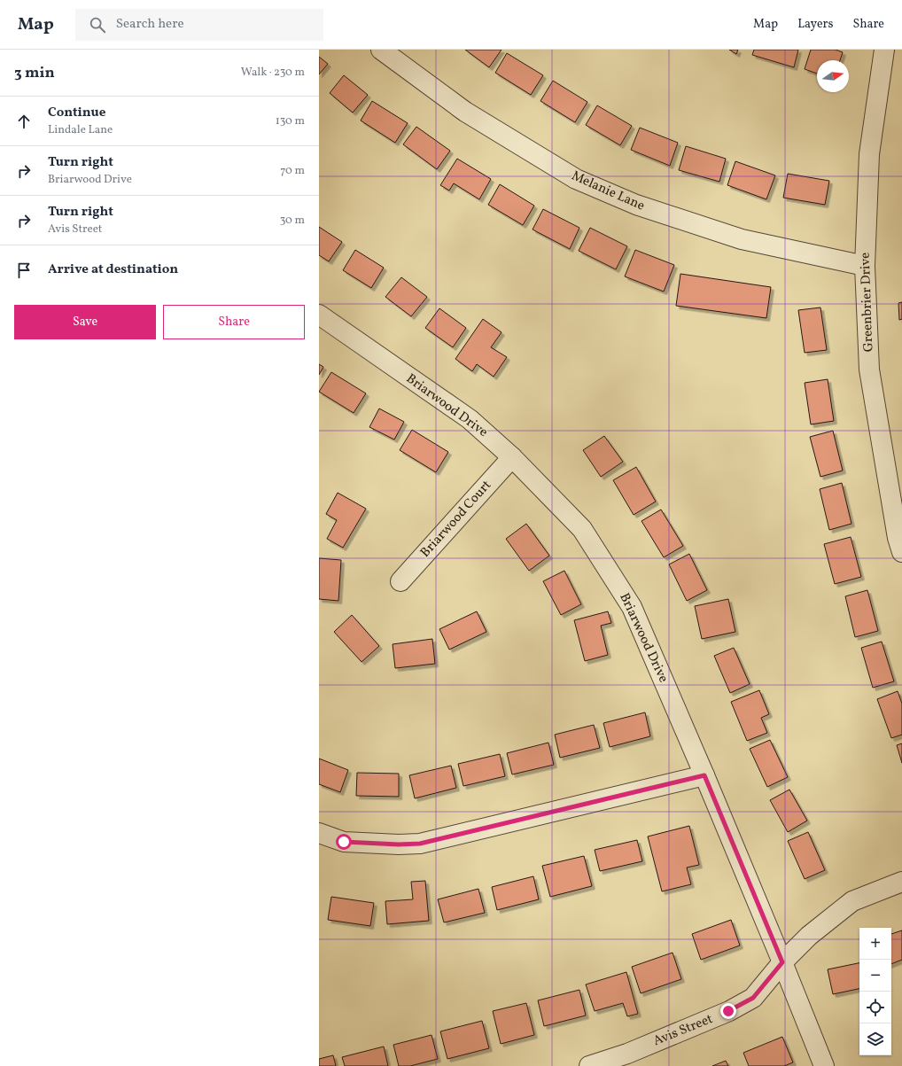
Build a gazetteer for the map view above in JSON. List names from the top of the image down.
{
  "streets": {
    "street": [
      "Melanie Lane",
      "Greenbrier Drive",
      "Briarwood Drive",
      "Briarwood Court",
      "Avis Street"
    ]
  },
  "crossings": [
    ["Melanie Lane", "Greenbrier Drive"],
    ["Briarwood Drive", "Briarwood Court"],
    ["Briarwood Drive", "Avis Street"]
  ],
  "north": "right",
  "page": {
    "header": "Map",
    "search": "Search here",
    "nav": ["Map", "Layers", "Share"],
    "heading": ["3 min", "Walk · 230 m"],
    "list": [
      ["Continue", "Lindale Lane", "130 m"],
      ["Turn right", "Briarwood Drive", "70 m"],
      ["Turn right", "Avis Street", "30 m"],
      "Arrive at destination"
    ],
    "buttons": ["Save", "Share"],
    "map_buttons": ["+", "−"]
  }
}
